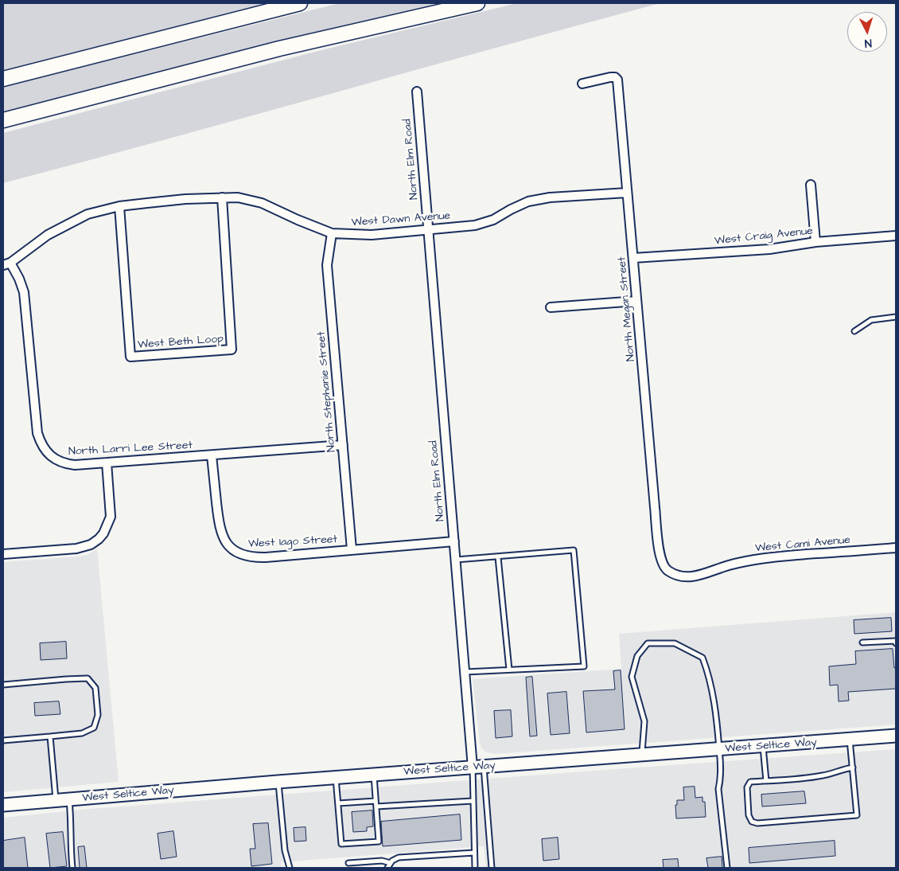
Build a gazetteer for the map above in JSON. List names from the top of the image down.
{
  "streets": {
    "main road": ["West Seltice Way"],
    "street": [
      "North Elm Road",
      "West Dawn Avenue",
      "West Craig Avenue",
      "North Megan Street",
      "West Beth Loop",
      "North Stephanie Street",
      "North Larri Lee Street",
      "West Iago Street",
      "West Cami Avenue"
    ]
  },
  "crossings": [
    ["North Elm Road", "West Dawn Avenue"],
    ["North Elm Road", "West Iago Street"],
    ["North Elm Road", "West Seltice Way"],
    ["West Dawn Avenue", "North Megan Street"],
    ["West Dawn Avenue", "West Beth Loop"],
    ["West Dawn Avenue", "North Stephanie Street"],
    ["West Dawn Avenue", "North Larri Lee Street"],
    ["West Craig Avenue", "North Megan Street"],
    ["North Megan Street", "West Cami Avenue"],
    ["North Stephanie Street", "North Larri Lee Street"],
    ["North Stephanie Street", "West Iago Street"],
    ["North Larri Lee Street", "West Iago Street"]
  ],
  "north": "bottom"
}
